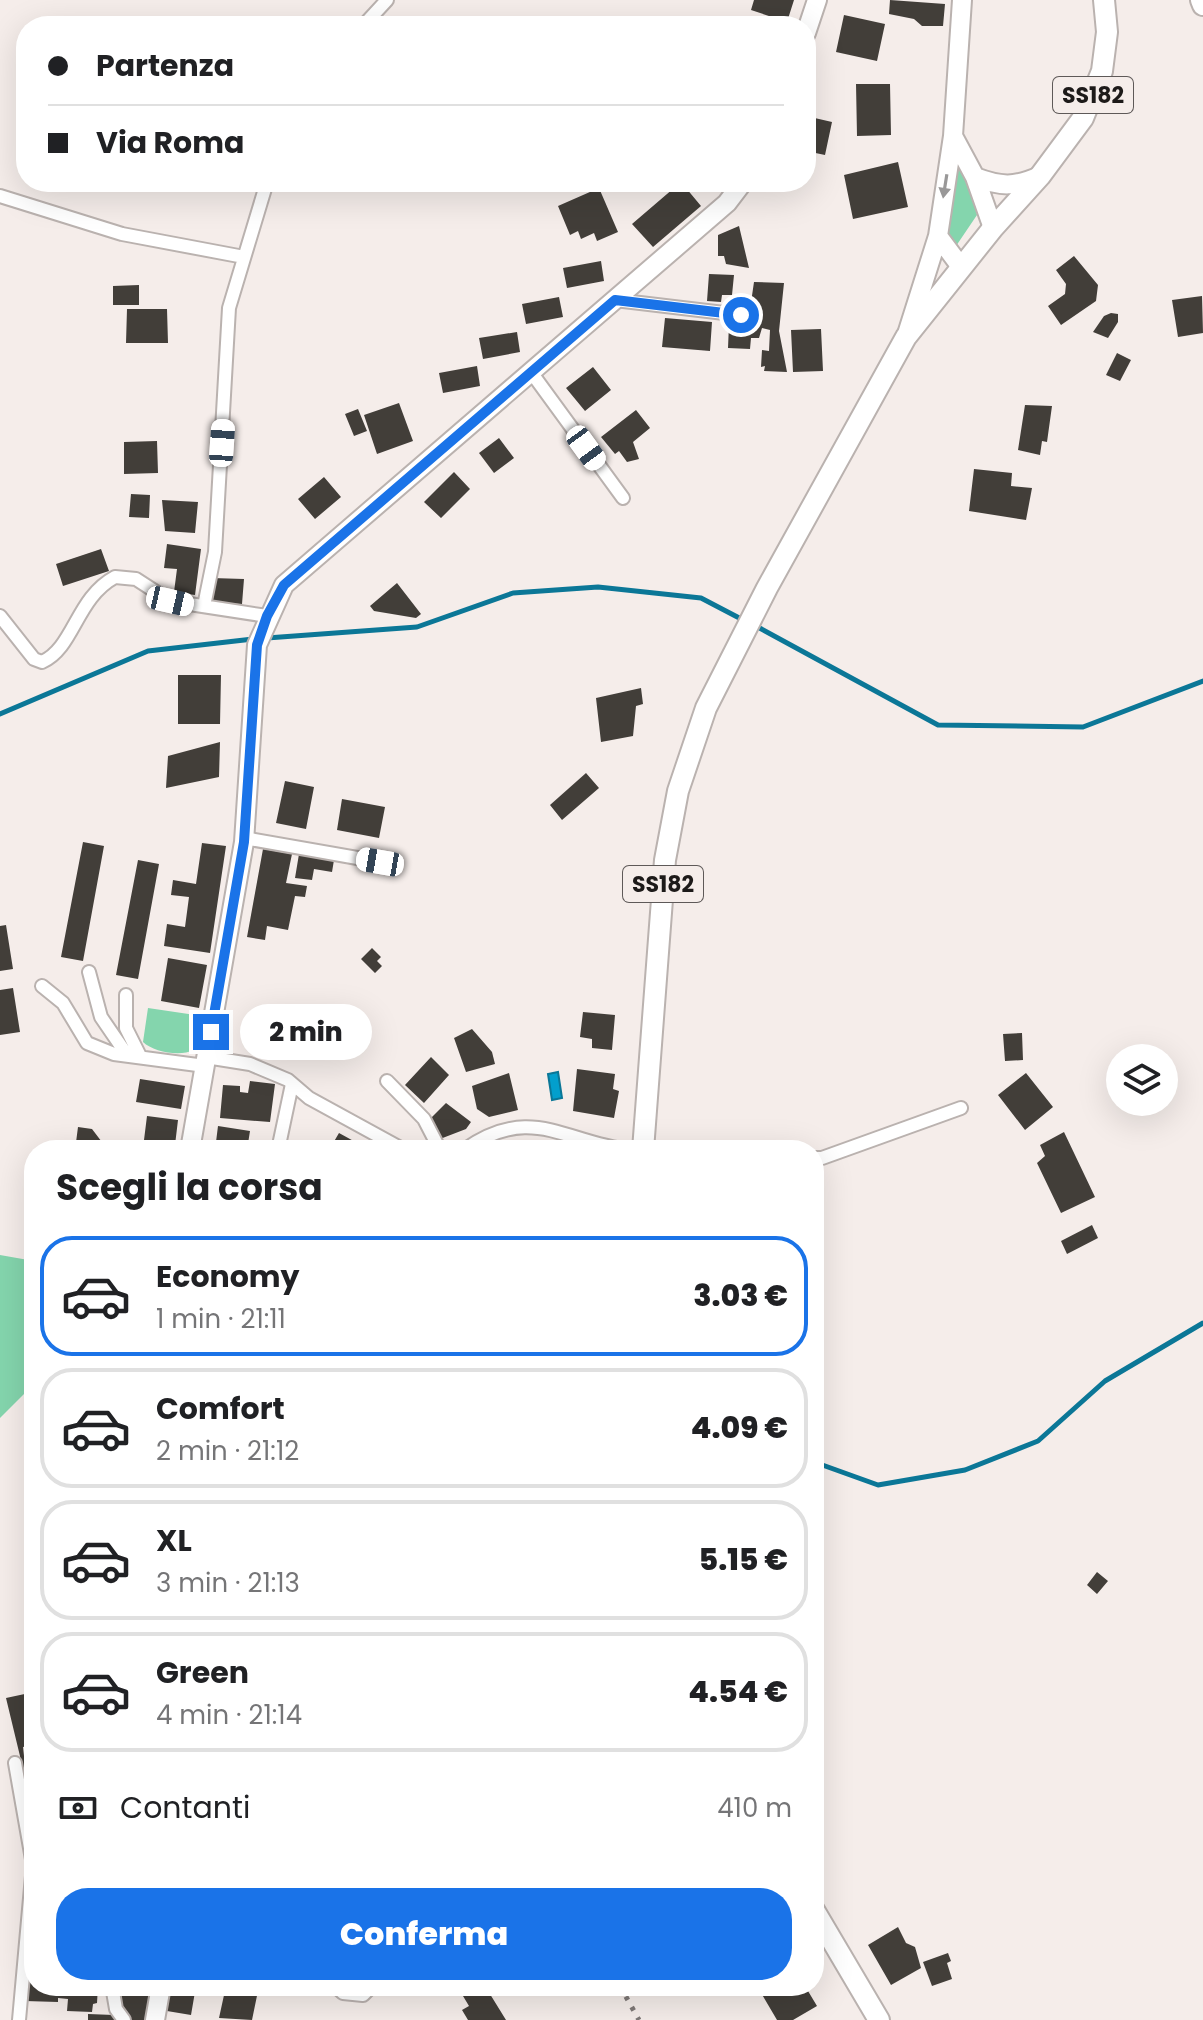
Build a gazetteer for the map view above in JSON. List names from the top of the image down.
{
  "streets": {
    "main road": ["SS182"]
  },
  "page": {
    "banner": ["Partenza", "Via Roma"],
    "bubble": "2 min",
    "heading": "Scegli la corsa",
    "list": [
      {
        "name": "Economy",
        "note": "1 min · 21:11",
        "value": "3.03 €"
      },
      {
        "name": "Comfort",
        "note": "2 min · 21:12",
        "value": "4.09 €"
      },
      {
        "name": "XL",
        "note": "3 min · 21:13",
        "value": "5.15 €"
      },
      {
        "name": "Green",
        "note": "4 min · 21:14",
        "value": "4.54 €"
      }
    ],
    "pay": ["Contanti", "410 m"],
    "buttons": "Conferma"
  }
}
